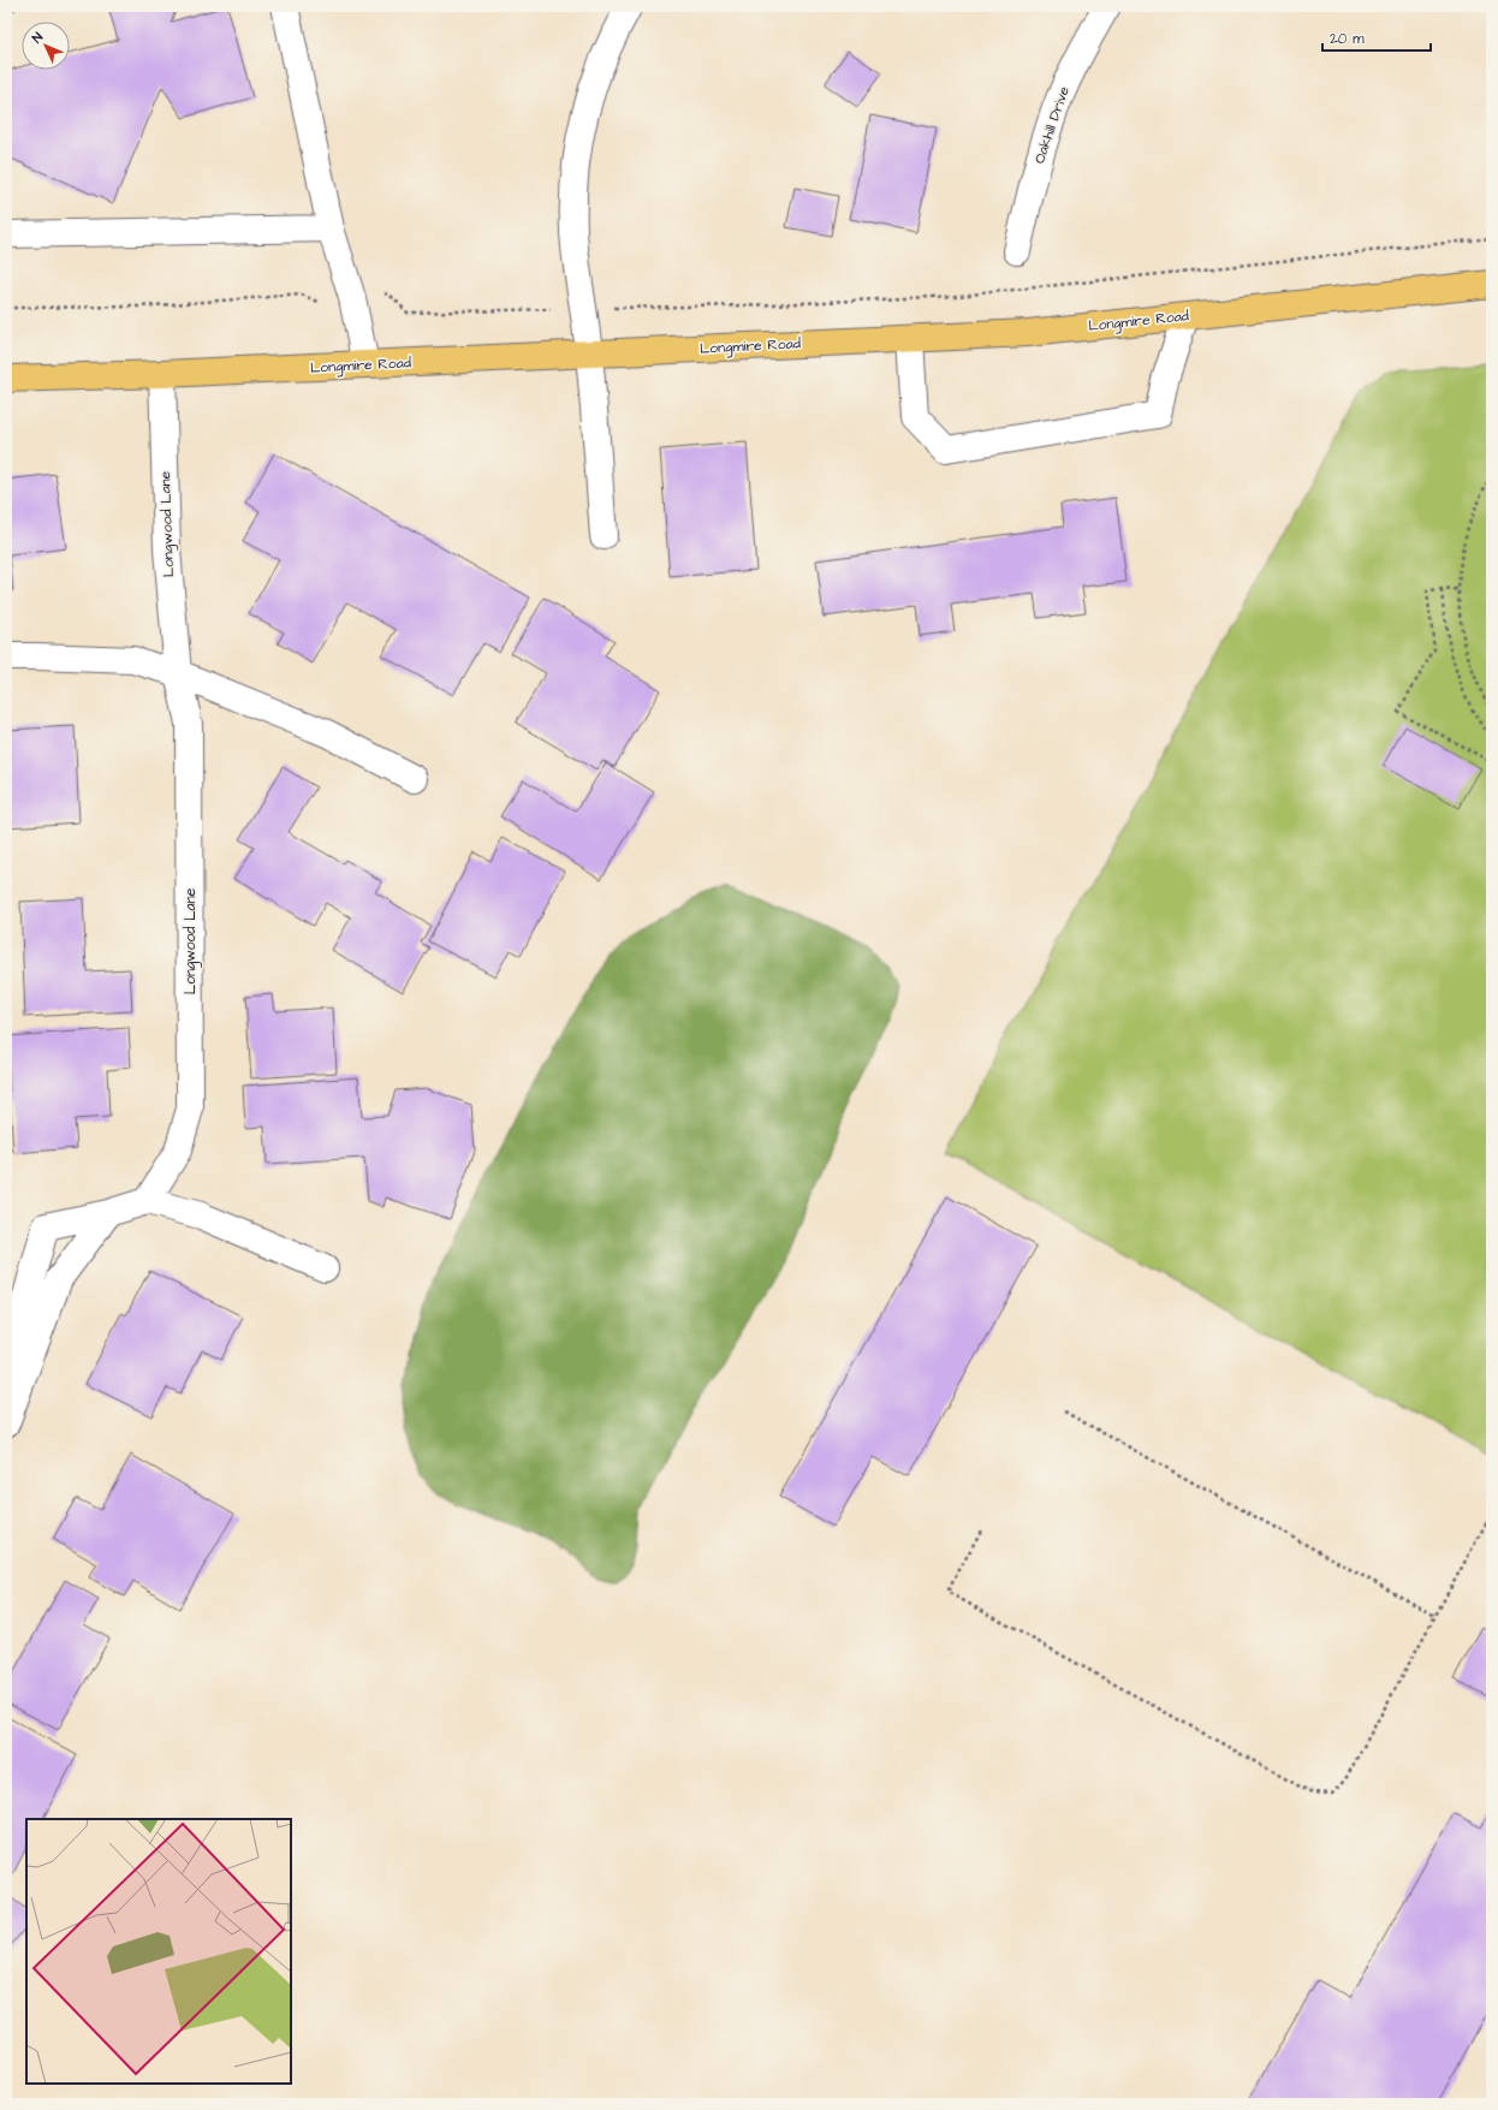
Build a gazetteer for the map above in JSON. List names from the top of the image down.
{
  "streets": {
    "main road": ["Longmire Road"],
    "street": ["Oakhill Drive", "Longwood Lane"]
  },
  "crossings": [
    ["Longmire Road", "Longwood Lane"]
  ],
  "scale_bar": "20 m",
  "north": "top left"
}
